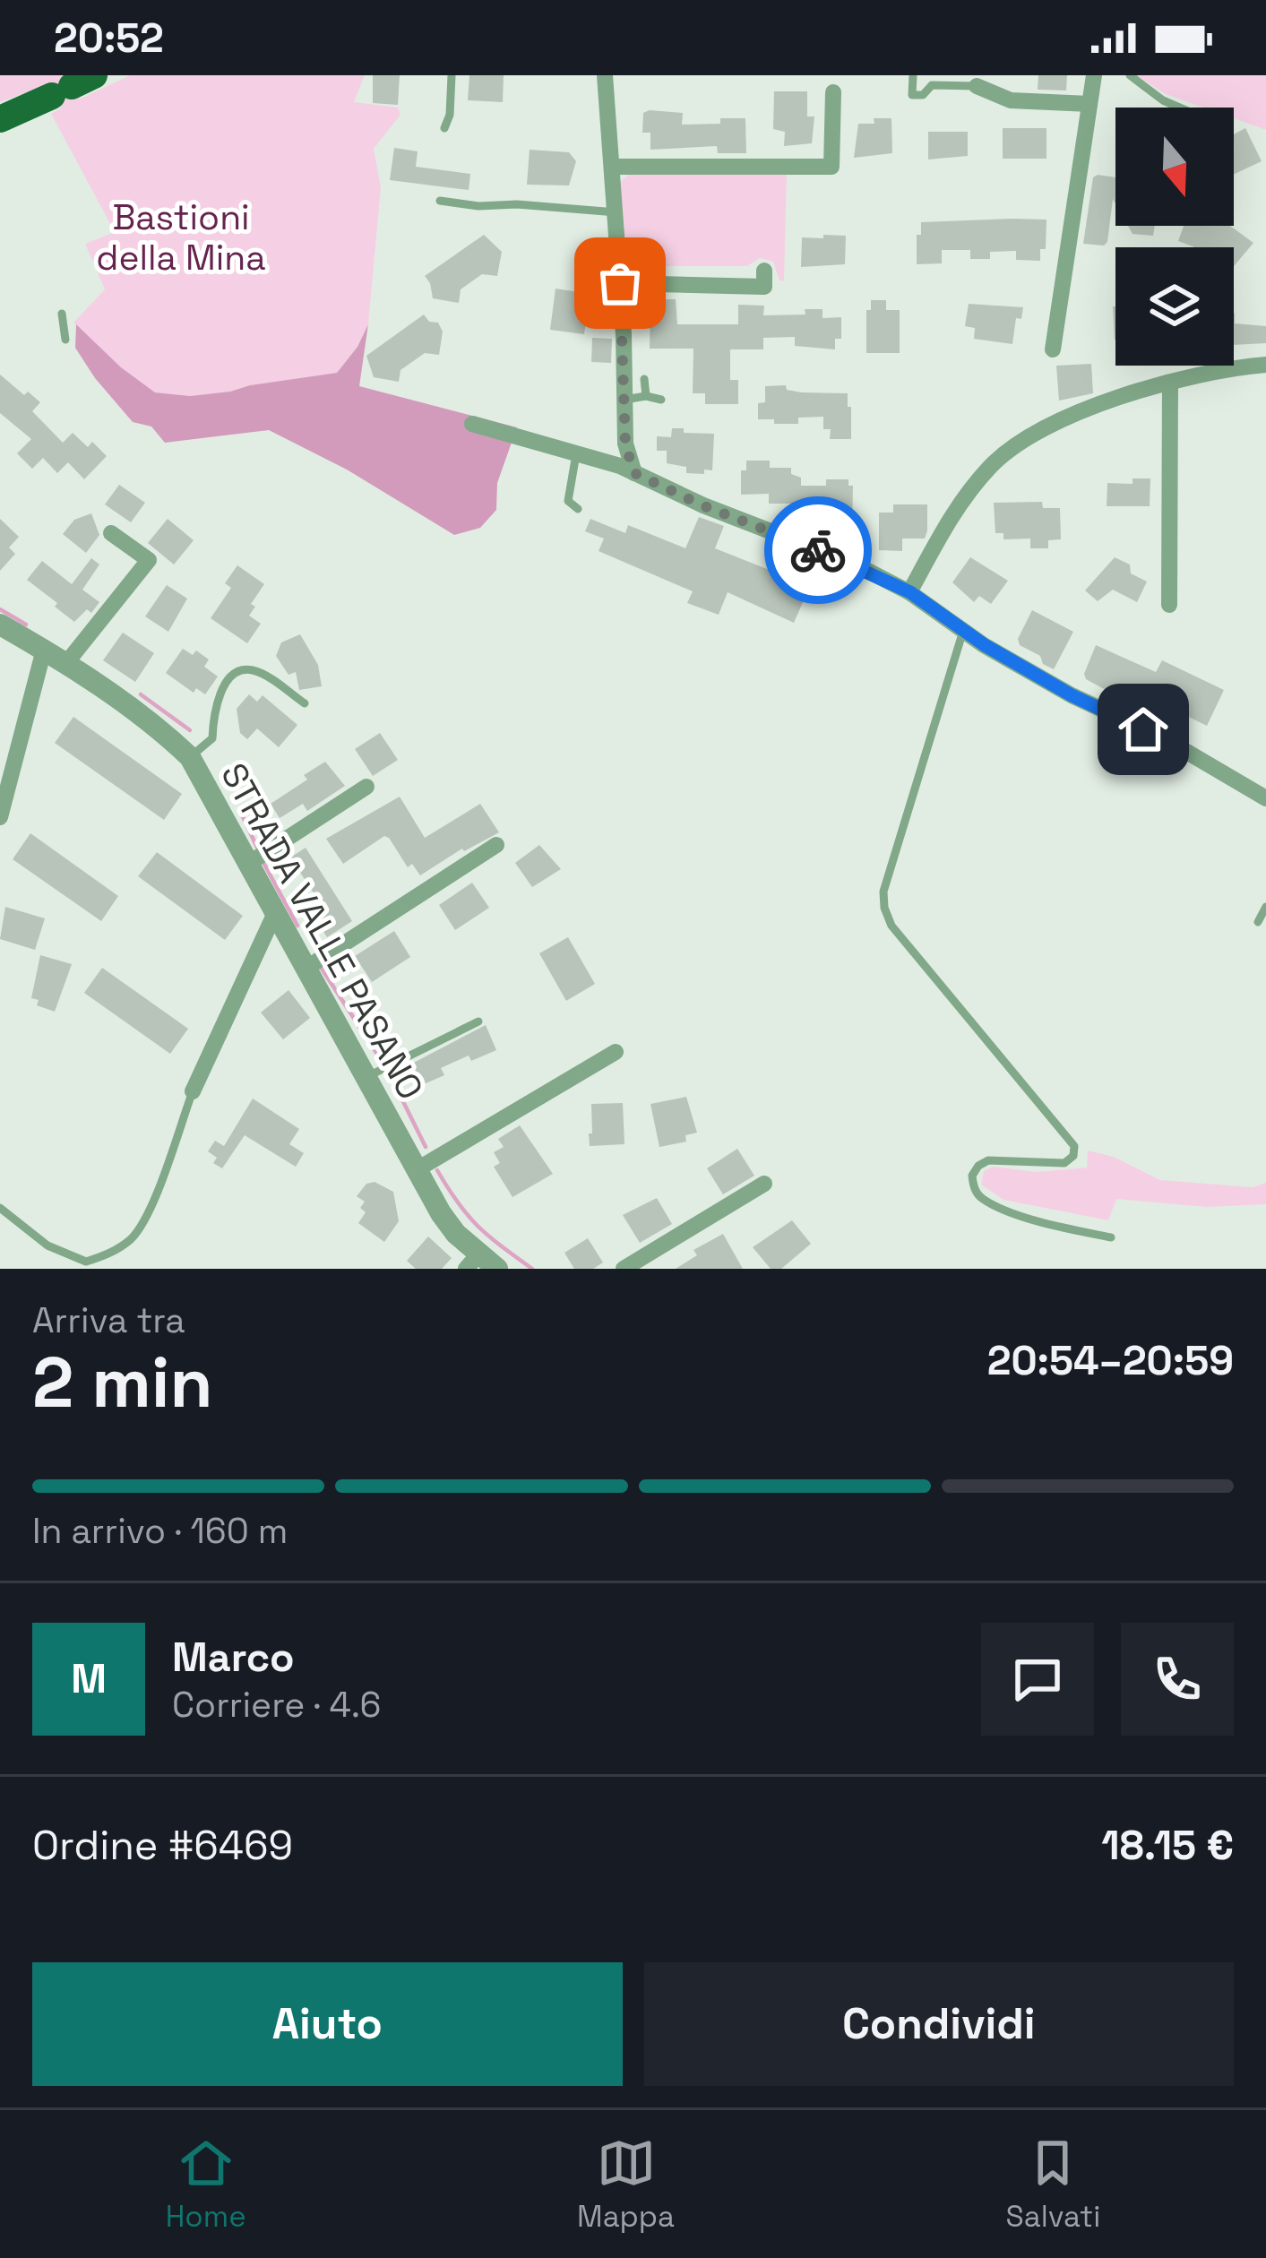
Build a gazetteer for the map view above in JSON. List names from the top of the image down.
{
  "streets": {
    "street": ["STRADA VALLE PASANO"]
  },
  "parks": ["Bastioni della Mina"],
  "north": "bottom",
  "page": {
    "status": "20:52",
    "heading": ["2 min", "Arriva tra", "20:54–20:59"],
    "panel": [
      "Marco",
      "Corriere · 4.6",
      "Ordine #6469",
      "18.15 €"
    ],
    "bar": "In arrivo · 160 m",
    "round": "M",
    "buttons": ["Aiuto", "Condividi"],
    "tabs": ["Home", "Mappa", "Salvati"]
  }
}
